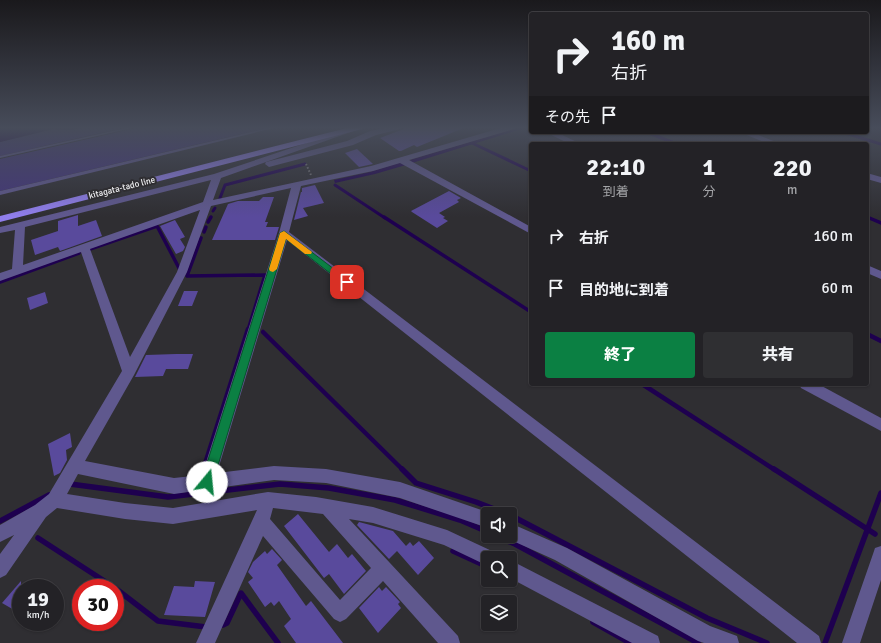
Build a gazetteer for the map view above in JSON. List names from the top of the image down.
{
  "streets": {
    "main road": ["kitagata-tado line"]
  },
  "page": {
    "turn": ["160 m", "右折"],
    "then": "その先",
    "eta": [
      "22:10",
      "到着",
      "1",
      "分",
      "220",
      "m"
    ],
    "list": [
      {
        "name": "右折",
        "value": "160 m"
      },
      {
        "name": "目的地に到着",
        "value": "60 m"
      }
    ],
    "buttons": ["終了", "共有"],
    "speed": "19 km/h",
    "limit": "30"
  }
}
